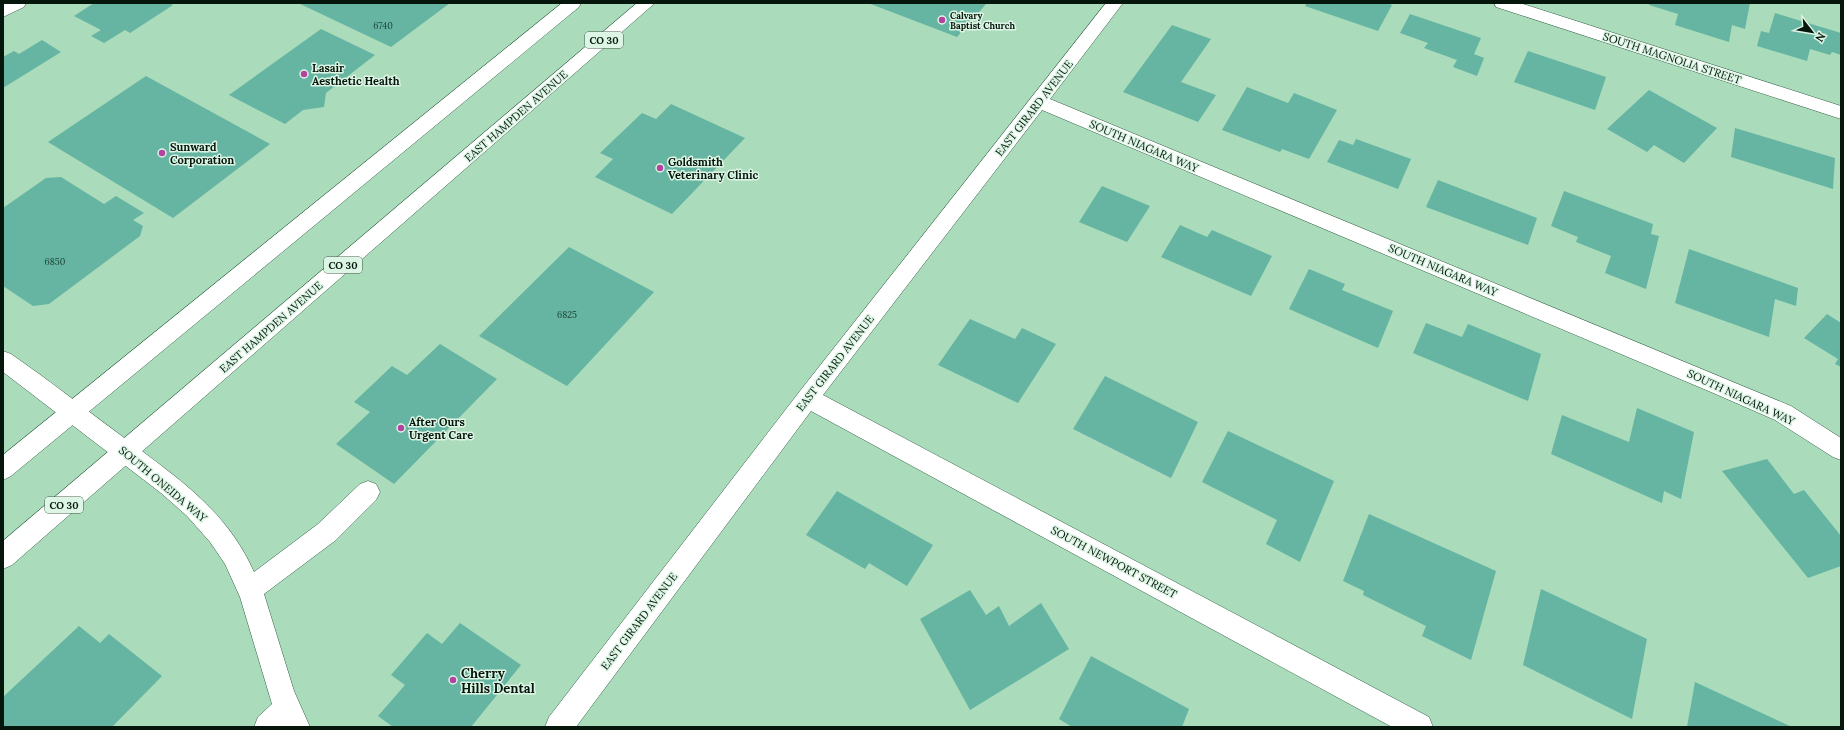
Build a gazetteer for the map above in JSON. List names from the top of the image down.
{
  "streets": {
    "street": [
      "CO 30",
      "SOUTH MAGNOLIA STREET",
      "EAST GIRARD AVENUE",
      "EAST HAMPDEN AVENUE",
      "SOUTH NIAGARA WAY",
      "SOUTH ONEIDA WAY",
      "SOUTH NEWPORT STREET"
    ]
  },
  "crossings": [
    ["EAST GIRARD AVENUE", "SOUTH NIAGARA WAY"],
    ["EAST GIRARD AVENUE", "SOUTH NEWPORT STREET"],
    ["EAST HAMPDEN AVENUE", "SOUTH ONEIDA WAY"]
  ],
  "places": [
    "Calvary Baptist Church",
    "Lasair Aesthetic Health",
    "Sunward Corporation",
    "Goldsmith Veterinary Clinic",
    "After Ours Urgent Care",
    "Cherry Hills Dental"
  ],
  "house_numbers": ["6740", "6850", "6825"],
  "north": "bottom right"
}
